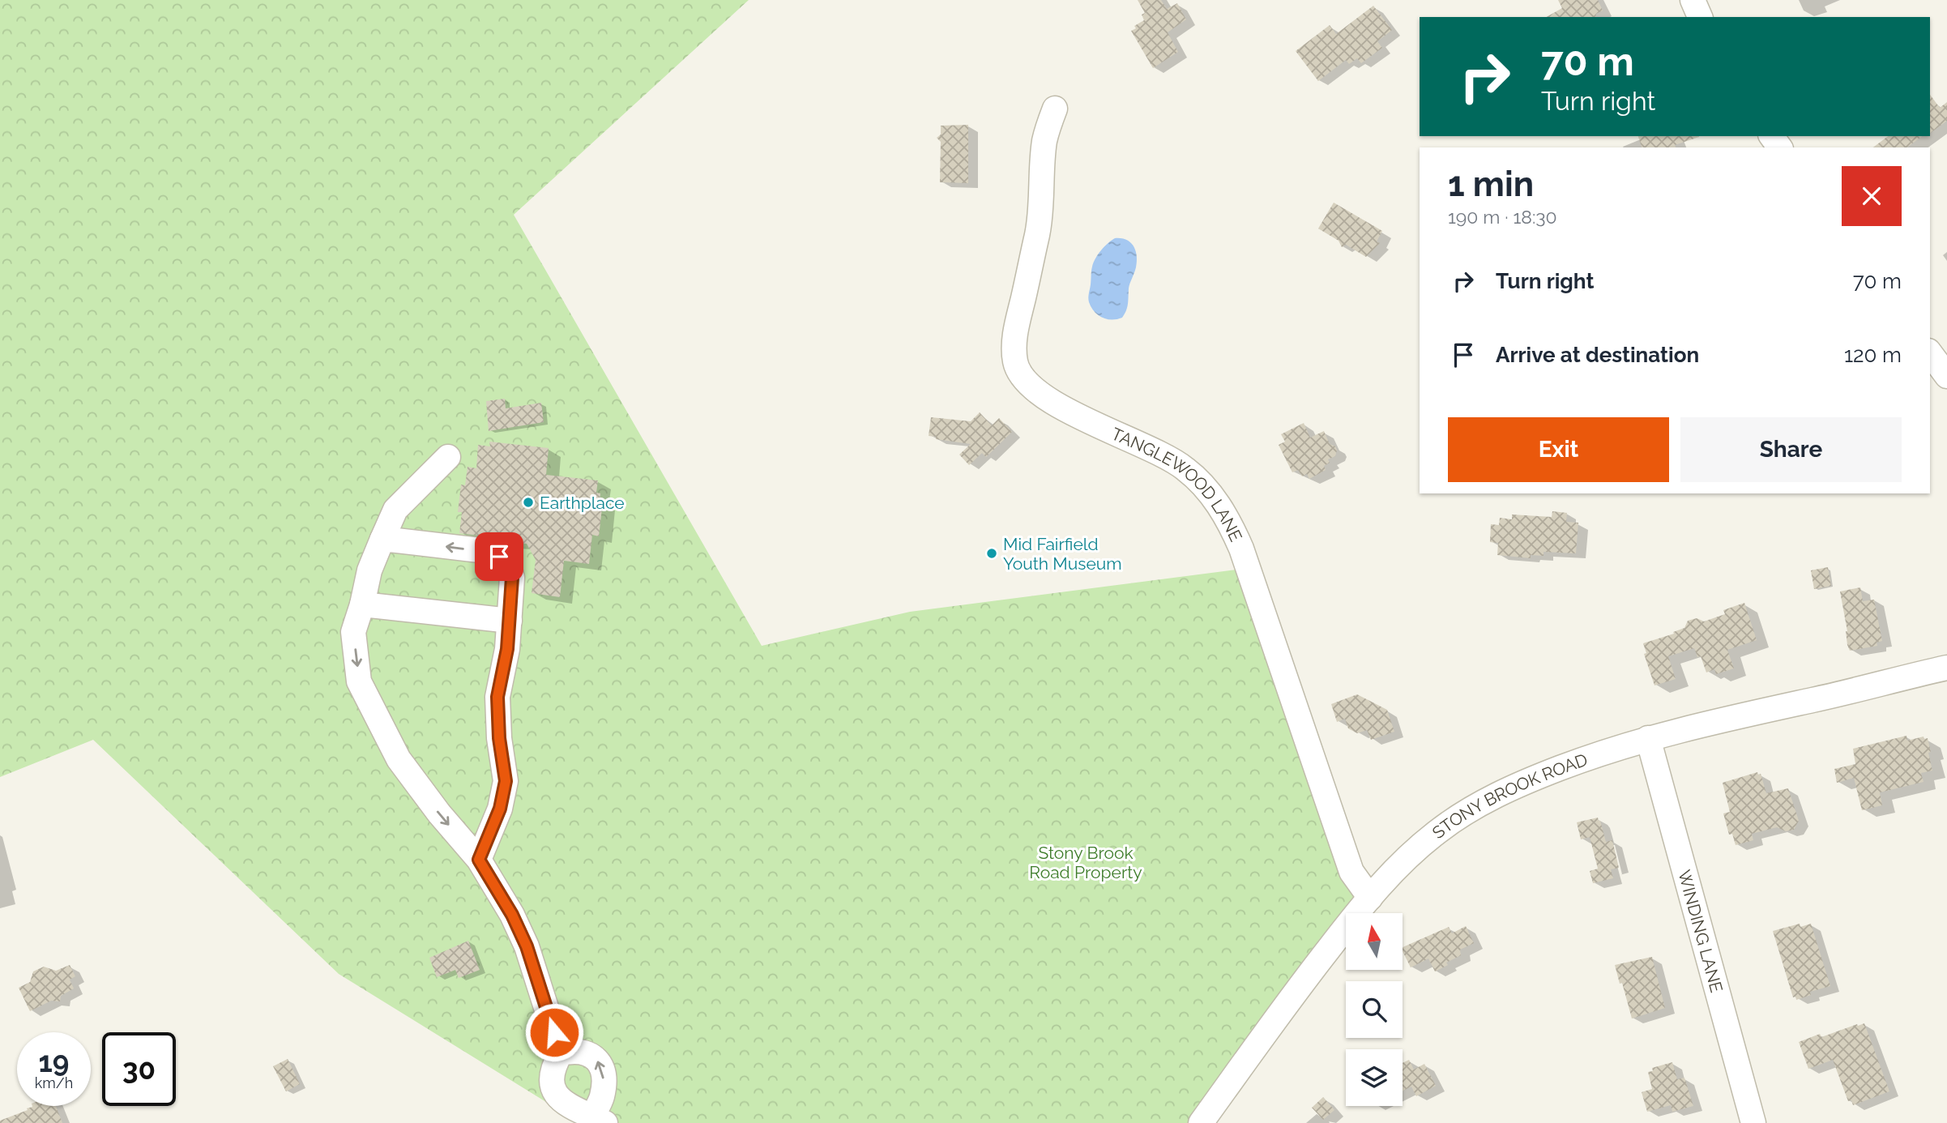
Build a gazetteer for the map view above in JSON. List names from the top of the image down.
{
  "streets": {
    "street": ["TANGLEWOOD LANE", "STONY BROOK ROAD", "WINDING LANE"]
  },
  "crossings": [
    ["TANGLEWOOD LANE", "STONY BROOK ROAD"],
    ["STONY BROOK ROAD", "WINDING LANE"]
  ],
  "parks": ["Stony Brook Road Property"],
  "places": ["Earthplace", "Mid Fairfield Youth Museum"],
  "north": "top",
  "page": {
    "turn": ["70 m", "Turn right"],
    "heading": ["1 min", "190 m · 18:30"],
    "list": [
      {
        "name": "Turn right",
        "value": "70 m"
      },
      {
        "name": "Arrive at destination",
        "value": "120 m"
      }
    ],
    "buttons": ["Exit", "Share"],
    "speed": "19 km/h",
    "limit": "30"
  }
}
